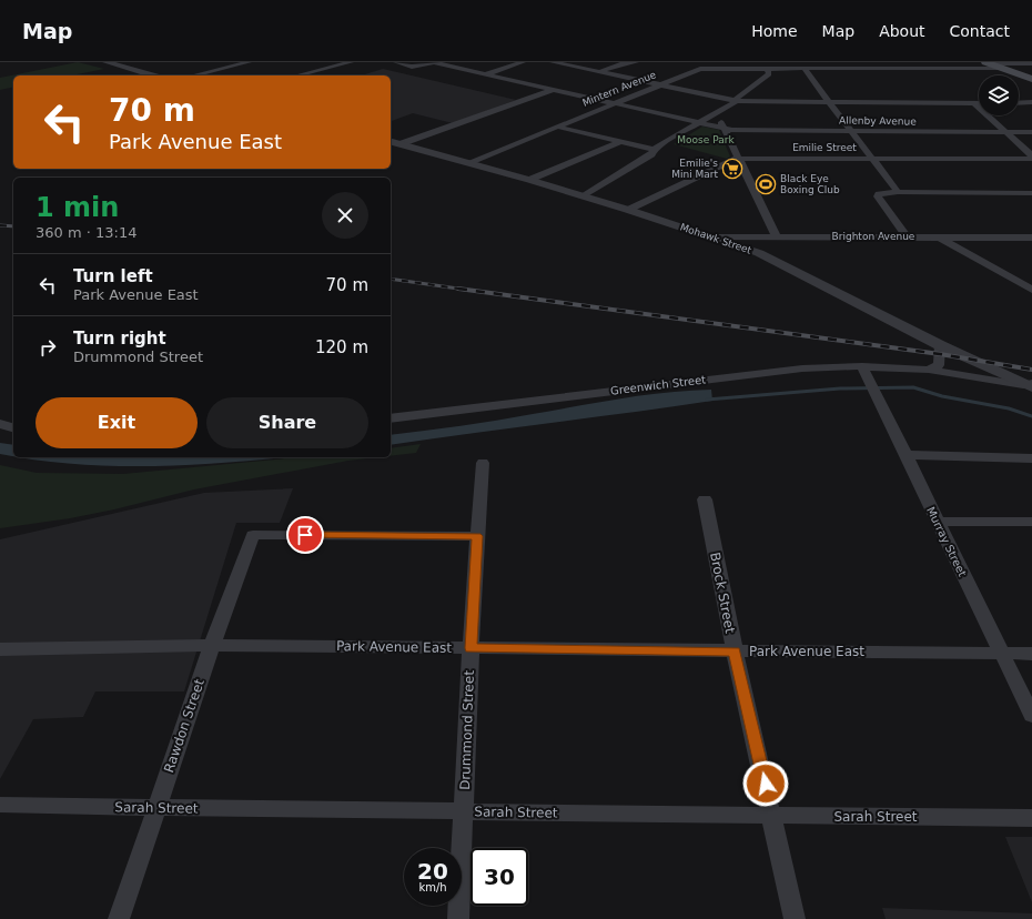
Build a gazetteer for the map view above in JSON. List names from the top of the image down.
{
  "streets": {
    "street": [
      "Mintern Avenue",
      "Allenby Avenue",
      "Emilie Street",
      "Brighton Avenue",
      "Mohawk Street",
      "Greenwich Street",
      "Murray Street",
      "Brock Street",
      "Park Avenue East",
      "Rawdon Street",
      "Drummond Street",
      "Sarah Street"
    ]
  },
  "crossings": [
    ["Mintern Avenue", "Allenby Avenue"],
    ["Mintern Avenue", "Mohawk Street"],
    ["Emilie Street", "Mohawk Street"],
    ["Brighton Avenue", "Mohawk Street"],
    ["Mohawk Street", "Greenwich Street"],
    ["Greenwich Street", "Murray Street"],
    ["Murray Street", "Park Avenue East"],
    ["Brock Street", "Park Avenue East"],
    ["Brock Street", "Sarah Street"],
    ["Park Avenue East", "Rawdon Street"],
    ["Park Avenue East", "Drummond Street"],
    ["Rawdon Street", "Drummond Street"],
    ["Rawdon Street", "Sarah Street"],
    ["Drummond Street", "Sarah Street"]
  ],
  "parks": ["Moose Park"],
  "places": {
    "supermarket": ["Emilie's Mini Mart"],
    "sports": ["Black Eye Boxing Club"]
  },
  "page": {
    "header": "Map",
    "nav": [
      "Home",
      "Map",
      "About",
      "Contact"
    ],
    "turn": ["70 m", "Park Avenue East"],
    "heading": ["1 min", "360 m · 13:14"],
    "list": [
      {
        "name": "Turn left",
        "note": "Park Avenue East",
        "value": "70 m"
      },
      {
        "name": "Turn right",
        "note": "Drummond Street",
        "value": "120 m"
      }
    ],
    "buttons": ["Exit", "Share"],
    "speed": "20 km/h",
    "limit": "30"
  }
}
